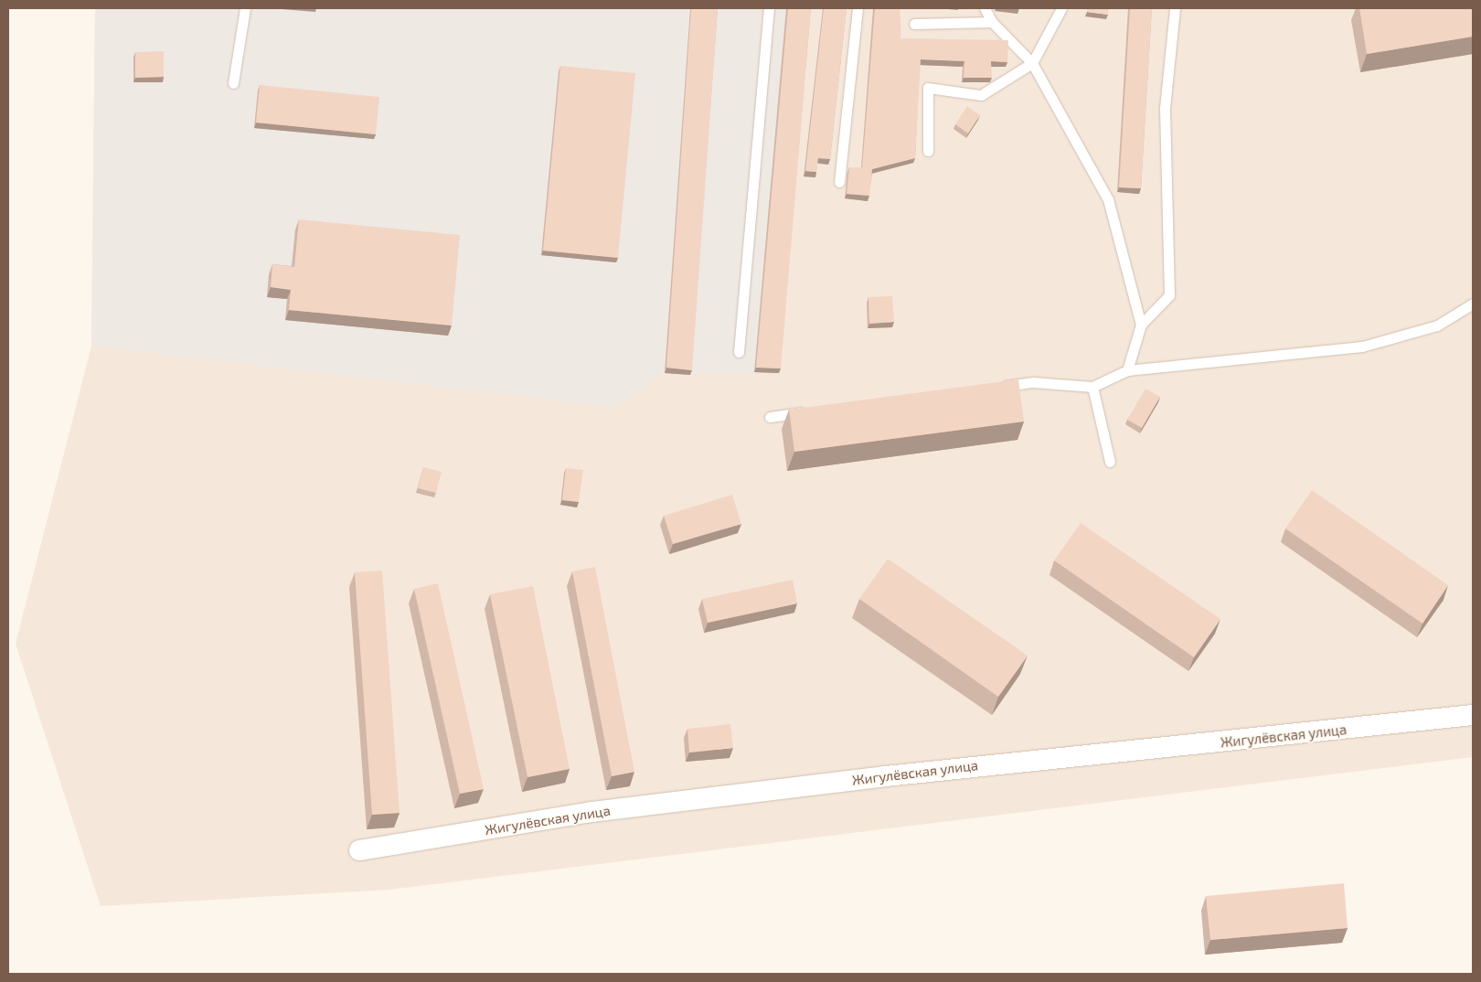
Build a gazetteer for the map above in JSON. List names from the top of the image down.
{
  "streets": {
    "street": ["Жигулёвская улица"]
  }
}
